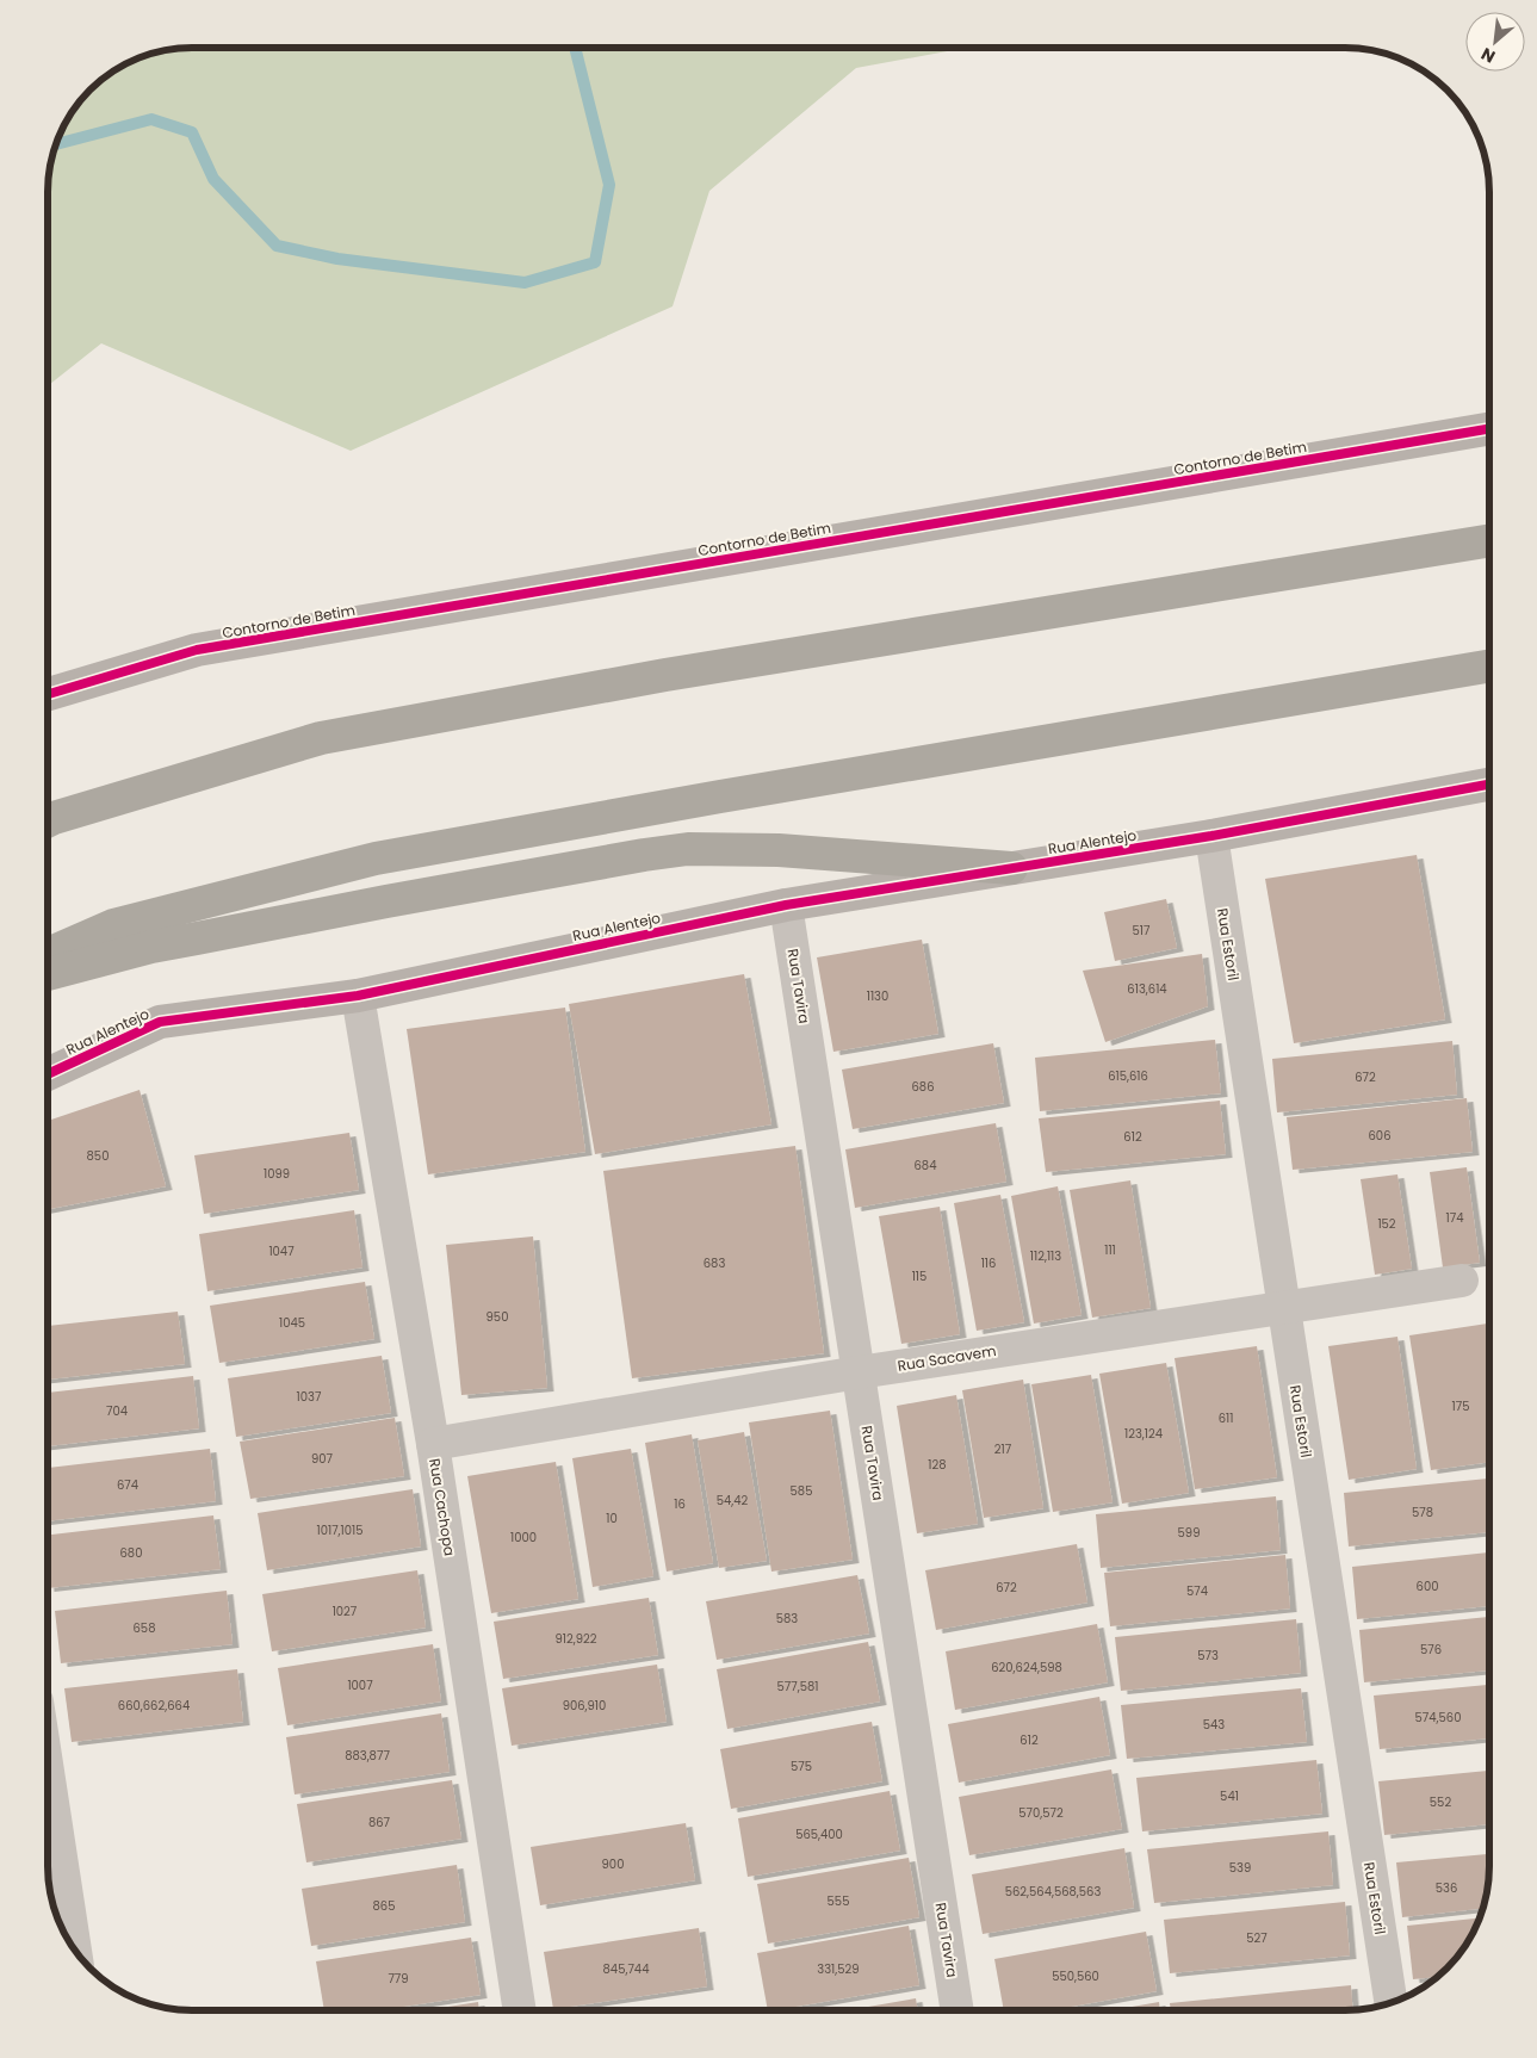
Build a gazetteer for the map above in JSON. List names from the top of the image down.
{
  "streets": {
    "street": [
      "Contorno de Betim",
      "Rua Alentejo",
      "Rua Estoril",
      "Rua Tavira",
      "Rua Sacavem",
      "Rua Cachopa"
    ]
  },
  "crossings": [
    ["Rua Alentejo", "Rua Estoril"],
    ["Rua Alentejo", "Rua Tavira"],
    ["Rua Alentejo", "Rua Cachopa"],
    ["Rua Estoril", "Rua Sacavem"],
    ["Rua Tavira", "Rua Sacavem"],
    ["Rua Sacavem", "Rua Cachopa"]
  ],
  "house_numbers": [
    "517",
    "613,614",
    "1130",
    "615,616",
    "672",
    "686",
    "606",
    "612",
    "850",
    "684",
    "1099",
    "174",
    "152",
    "111",
    "1047",
    "112,113",
    "683",
    "116",
    "115",
    "950",
    "1045",
    "1037",
    "175",
    "704",
    "611",
    "123,124",
    "217",
    "907",
    "128",
    "674",
    "585",
    "54,42",
    "16",
    "578",
    "10",
    "1017,1015",
    "599",
    "1000",
    "680",
    "600",
    "672",
    "574",
    "1027",
    "583",
    "658",
    "912,922",
    "576",
    "573",
    "620,624,598",
    "1007",
    "577,581",
    "660,662,664",
    "906,910",
    "574,560",
    "543",
    "612",
    "883,877",
    "575",
    "541",
    "552",
    "570,572",
    "867",
    "565,400",
    "900",
    "539",
    "536",
    "562,564,568,563",
    "555",
    "865",
    "527",
    "845,744",
    "331,529",
    "550,560",
    "779"
  ],
  "north": "bottom left"
}
